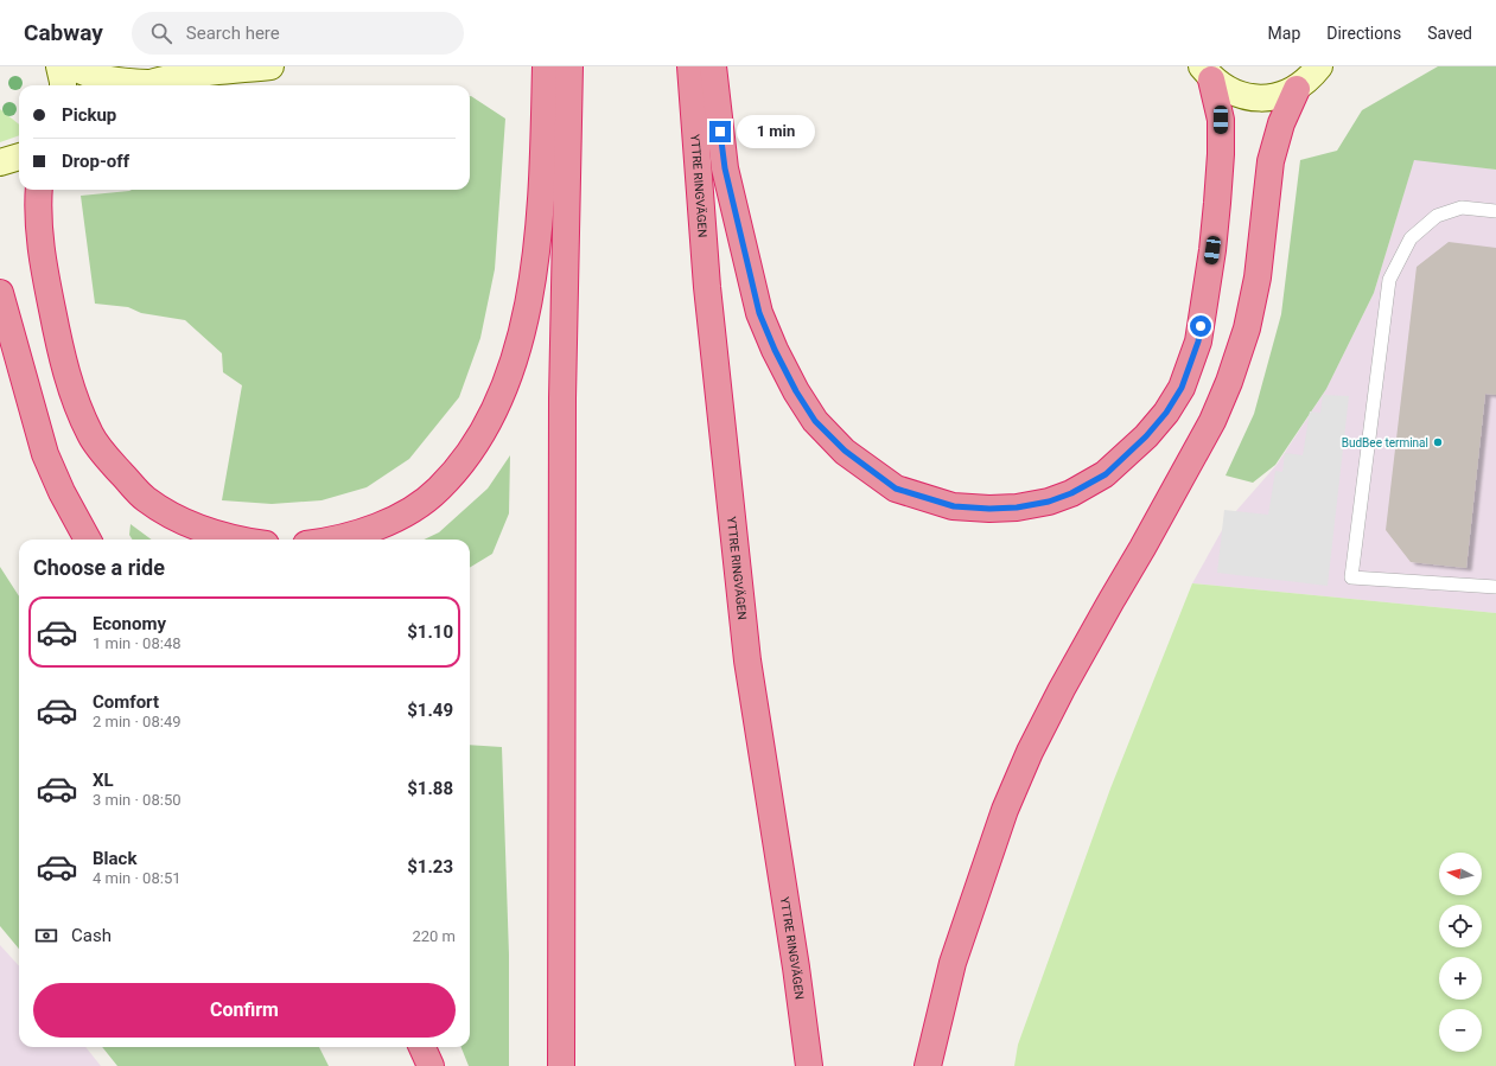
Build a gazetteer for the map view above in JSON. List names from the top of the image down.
{
  "streets": {
    "highway": ["YTTRE RINGVÄGEN"]
  },
  "places": ["BudBee terminal"],
  "north": "left",
  "page": {
    "header": "Cabway",
    "search": "Search here",
    "nav": ["Map", "Directions", "Saved"],
    "banner": ["Pickup", "Drop-off"],
    "bubble": "1 min",
    "heading": "Choose a ride",
    "list": [
      {
        "name": "Economy",
        "note": "1 min · 08:48",
        "value": "$1.10"
      },
      {
        "name": "Comfort",
        "note": "2 min · 08:49",
        "value": "$1.49"
      },
      {
        "name": "XL",
        "note": "3 min · 08:50",
        "value": "$1.88"
      },
      {
        "name": "Black",
        "note": "4 min · 08:51",
        "value": "$1.23"
      }
    ],
    "map_buttons": ["+", "−"],
    "pay": ["Cash", "220 m"],
    "buttons": "Confirm"
  }
}
